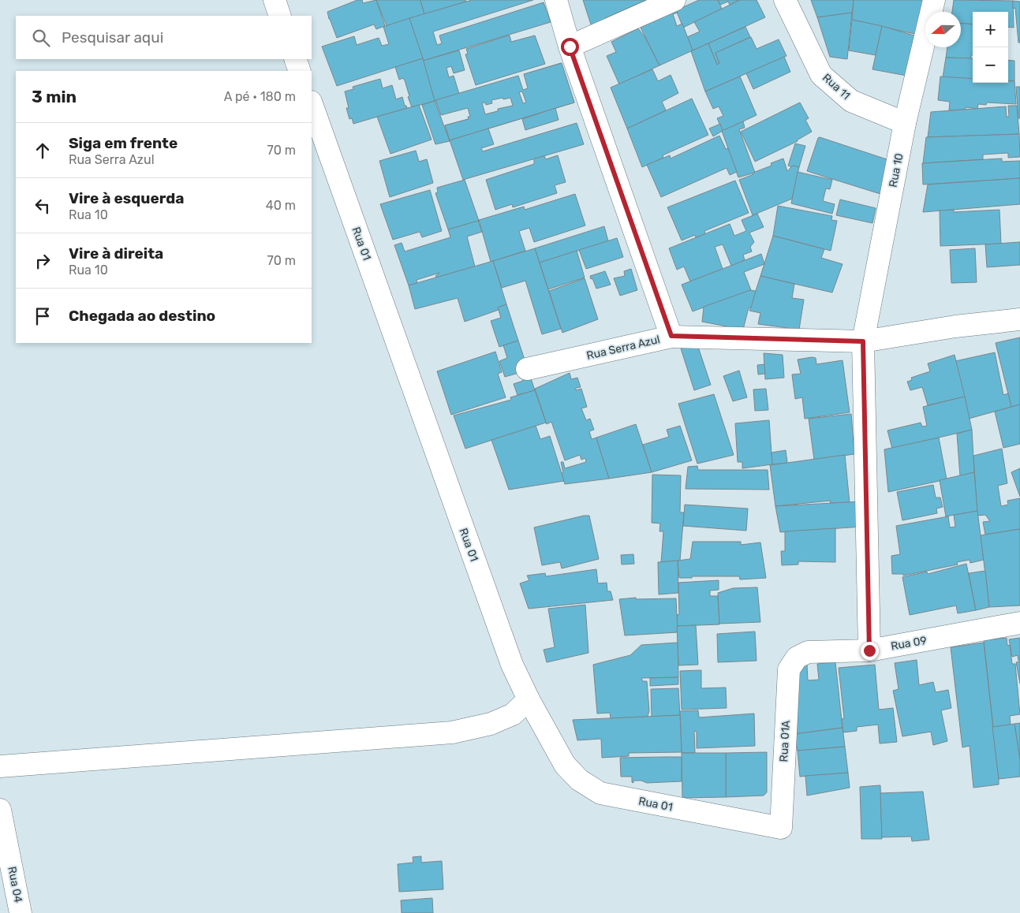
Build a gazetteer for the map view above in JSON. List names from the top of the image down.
{
  "streets": {
    "street": [
      "Rua 11",
      "Rua 10",
      "Rua 01",
      "Rua Serra Azul",
      "Rua 09",
      "Rua 01A",
      "Rua 04"
    ]
  },
  "crossings": [
    ["Rua 11", "Rua 10"],
    ["Rua 10", "Rua 09"],
    ["Rua 01", "Rua 01A"],
    ["Rua 09", "Rua 01A"]
  ],
  "north": "left",
  "page": {
    "map_buttons": ["+", "−"],
    "search": "Pesquisar aqui",
    "heading": ["3 min", "A pé · 180 m"],
    "list": [
      ["Siga em frente", "Rua Serra Azul", "70 m"],
      ["Vire à esquerda", "Rua 10", "40 m"],
      ["Vire à direita", "Rua 10", "70 m"],
      "Chegada ao destino"
    ]
  }
}
